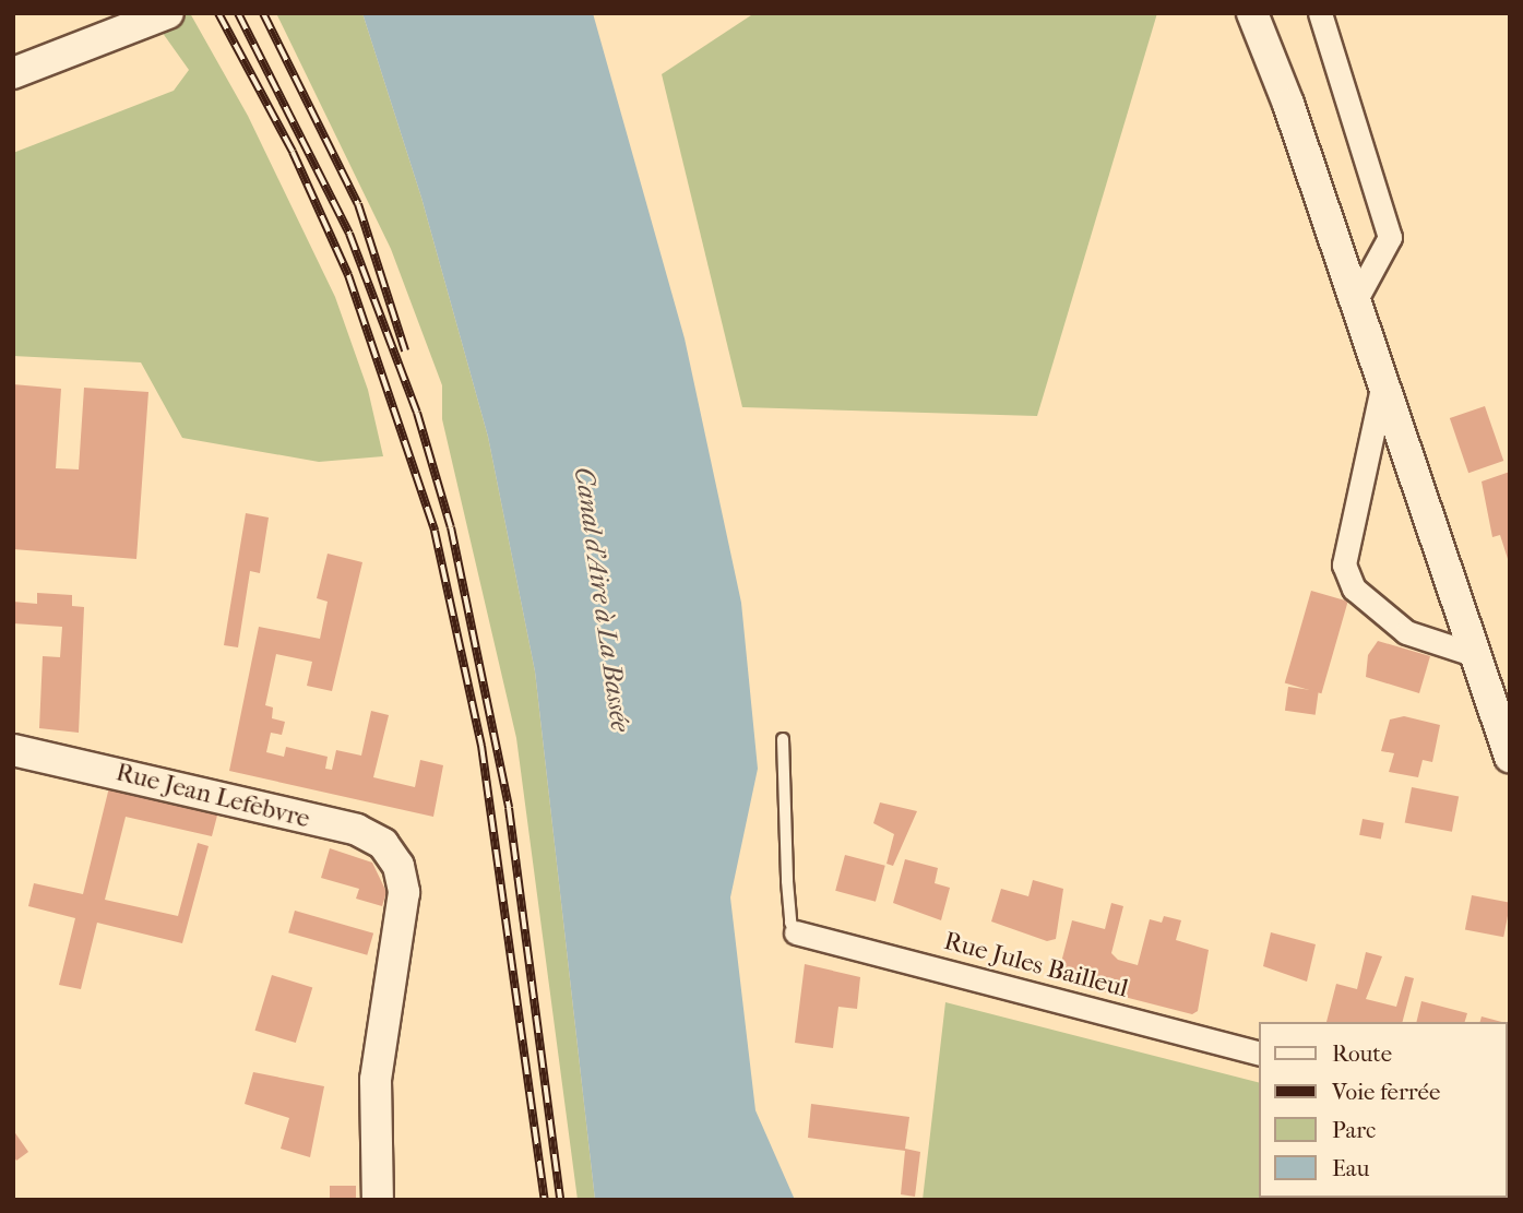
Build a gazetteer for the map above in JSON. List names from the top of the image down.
{
  "streets": {
    "street": ["Rue Jean Lefebvre", "Rue Jules Bailleul"]
  },
  "water": ["Canal d'Aire à La Bassée"],
  "legend": [
    "Route",
    "Voie ferrée",
    "Parc",
    "Eau"
  ]
}
